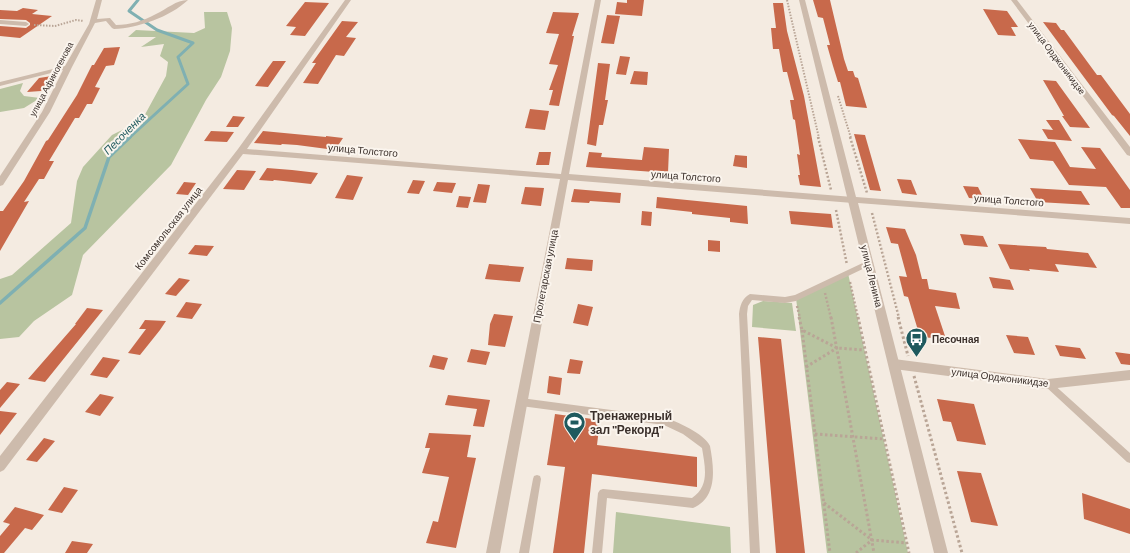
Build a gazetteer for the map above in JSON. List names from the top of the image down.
{
  "streets": {
    "street": [
      "улица Орджоникидзе",
      "улица Афиногенова",
      "улица Толстого",
      "Комсомольская улица",
      "Пролетарская улица",
      "улица Ленина"
    ]
  },
  "crossings": [
    ["улица Орджоникидзе", "улица Ленина"],
    ["улица Толстого", "Комсомольская улица"],
    ["улица Толстого", "Пролетарская улица"],
    ["улица Толстого", "улица Ленина"]
  ],
  "water": ["Песоченка"],
  "places": {
    "bus stop": ["Песочная"],
    "sports": ["Тренажерный зал \"Рекорд\""]
  }
}
